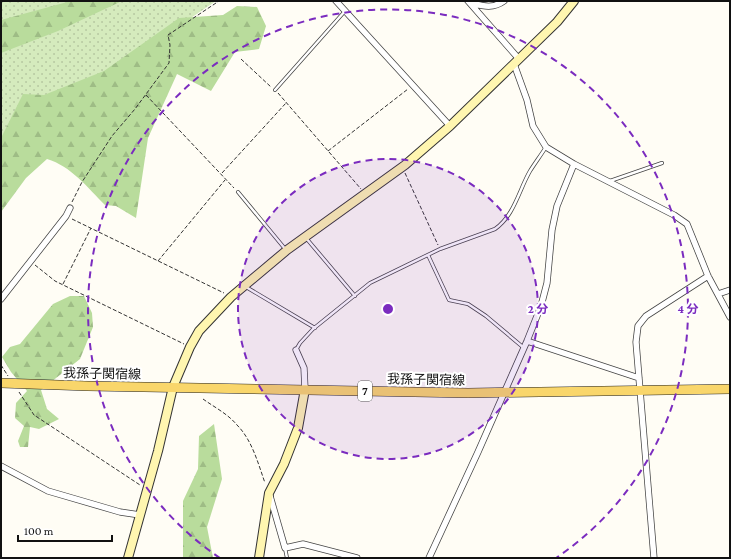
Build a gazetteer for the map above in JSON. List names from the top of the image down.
{
  "streets": {
    "main road": ["我孫子関宿線", "7"]
  },
  "scale_bar": "100 m",
  "rings": ["2 分", "4 分"]
}
